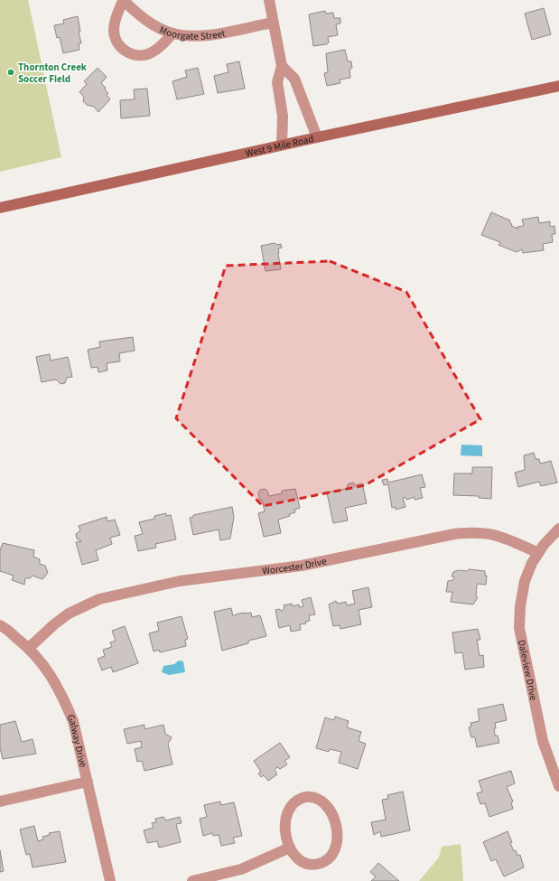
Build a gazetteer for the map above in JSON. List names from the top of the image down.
{
  "streets": {
    "street": [
      "Moorgate Street",
      "West 9 Mile Road",
      "Worcester Drive",
      "Daleview Drive",
      "Galway Drive"
    ]
  },
  "crossings": [
    ["Worcester Drive", "Daleview Drive"],
    ["Worcester Drive", "Galway Drive"]
  ],
  "places": ["Thornton Creek Soccer Field"]
}
